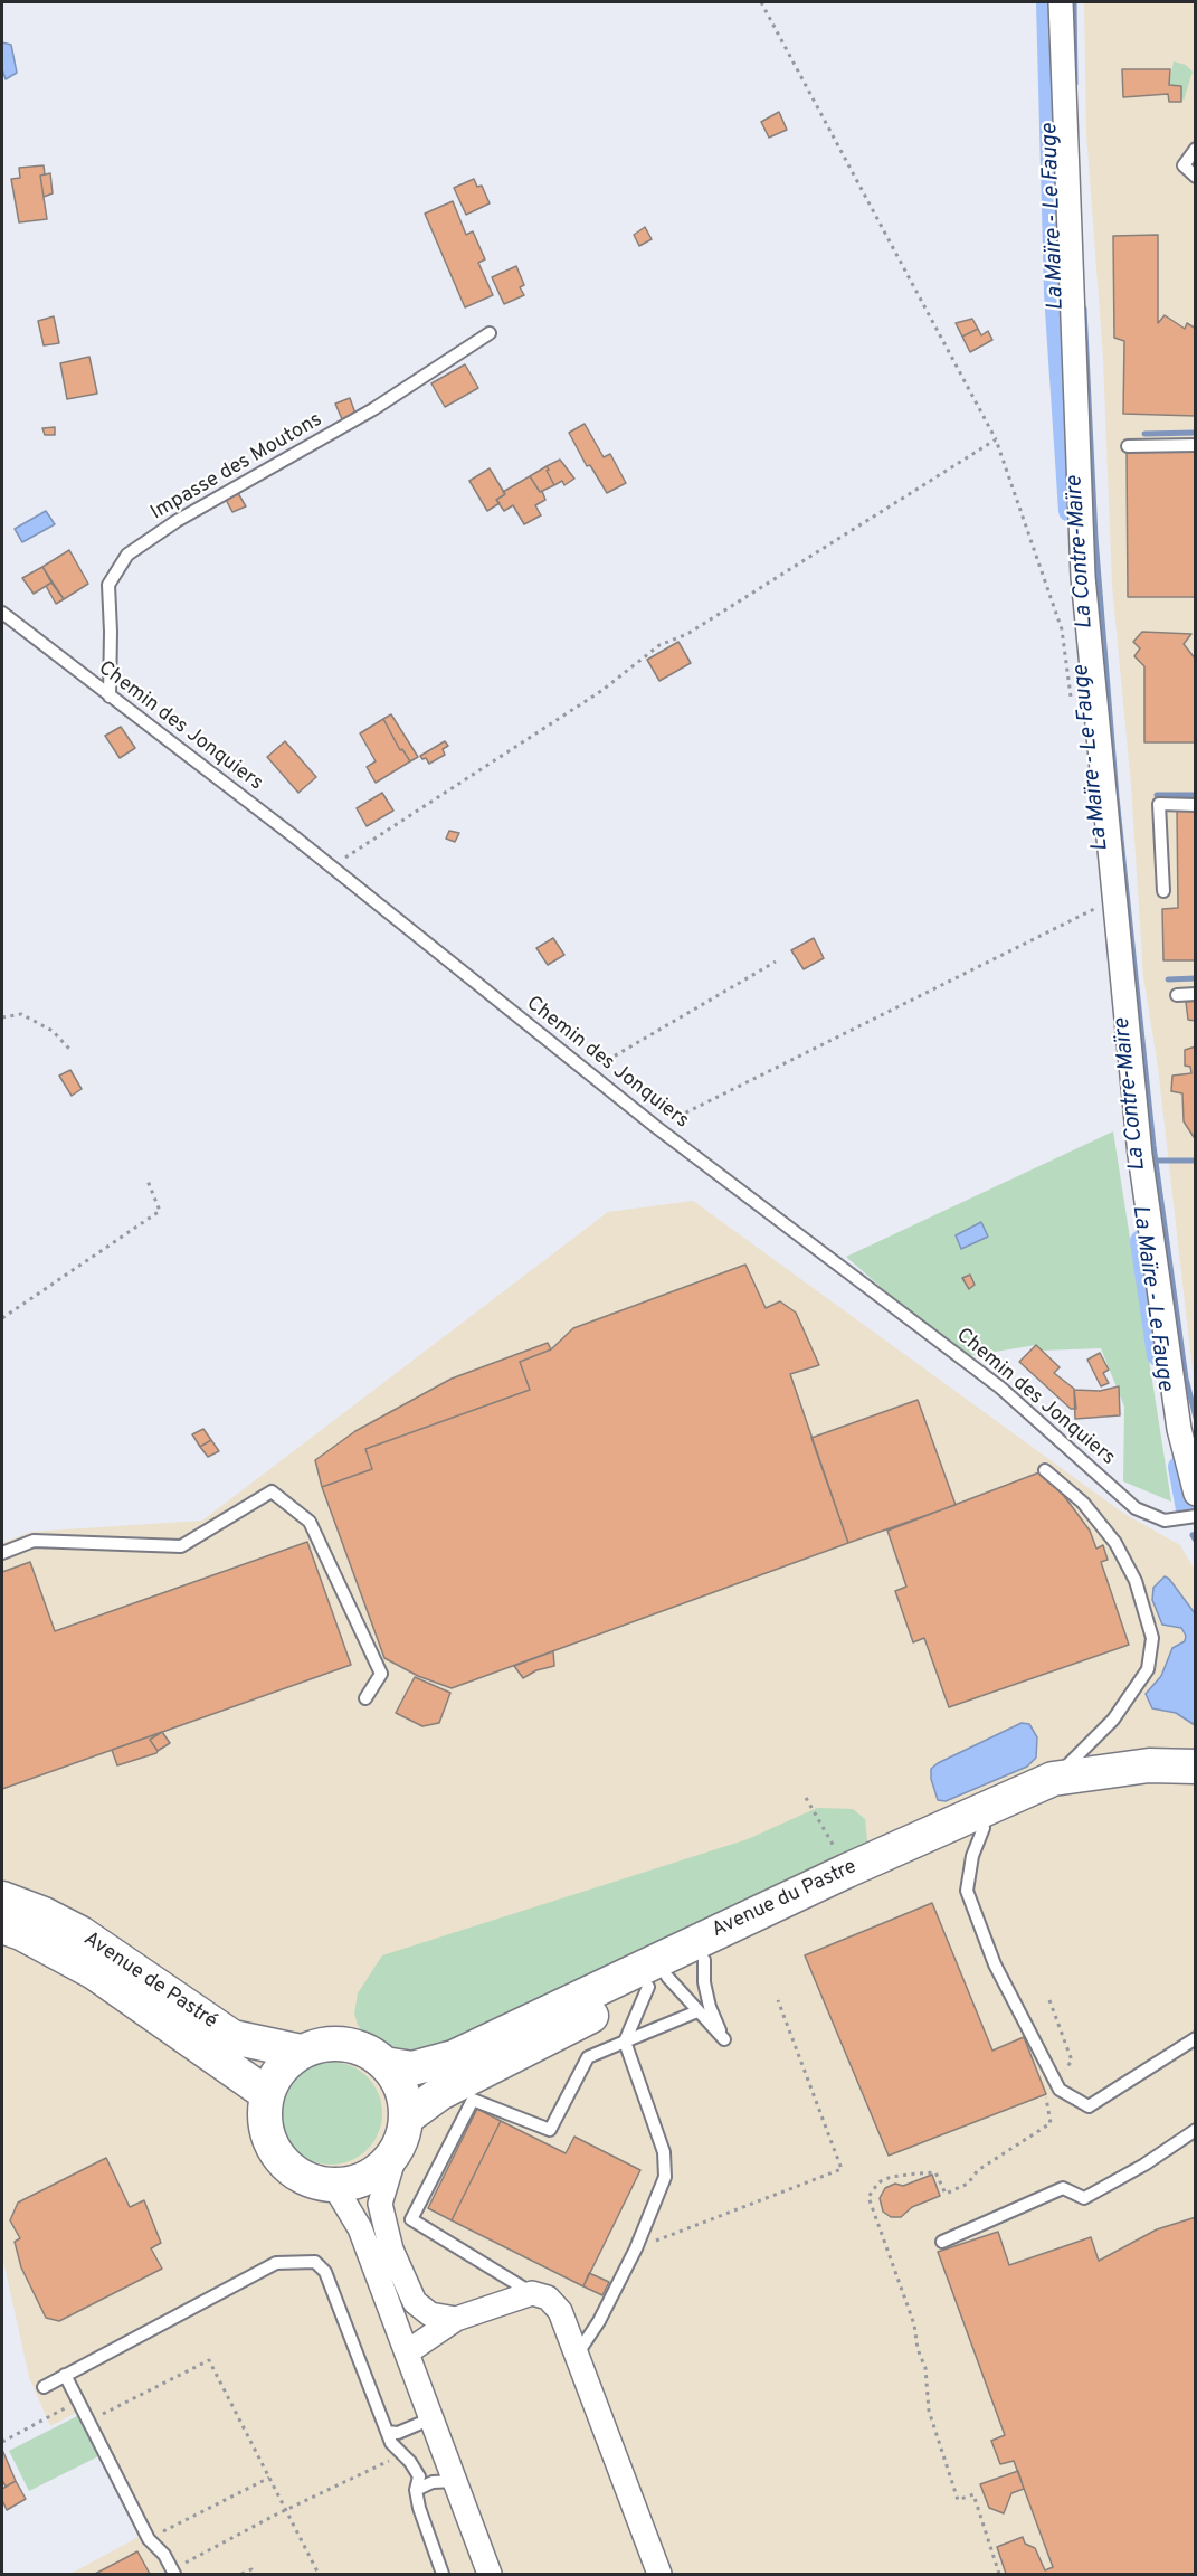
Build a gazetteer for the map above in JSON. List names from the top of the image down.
{
  "streets": {
    "street": ["Avenue du Pastre", "Avenue de Pastré"],
    "lane": ["Impasse des Moutons", "Chemin des Jonquiers"]
  },
  "crossings": [
    ["Impasse des Moutons", "Chemin des Jonquiers"],
    ["Avenue du Pastre", "Avenue de Pastré"]
  ],
  "water": ["La Maïre - Le Fauge", "La Contre-Maïre"]
}
